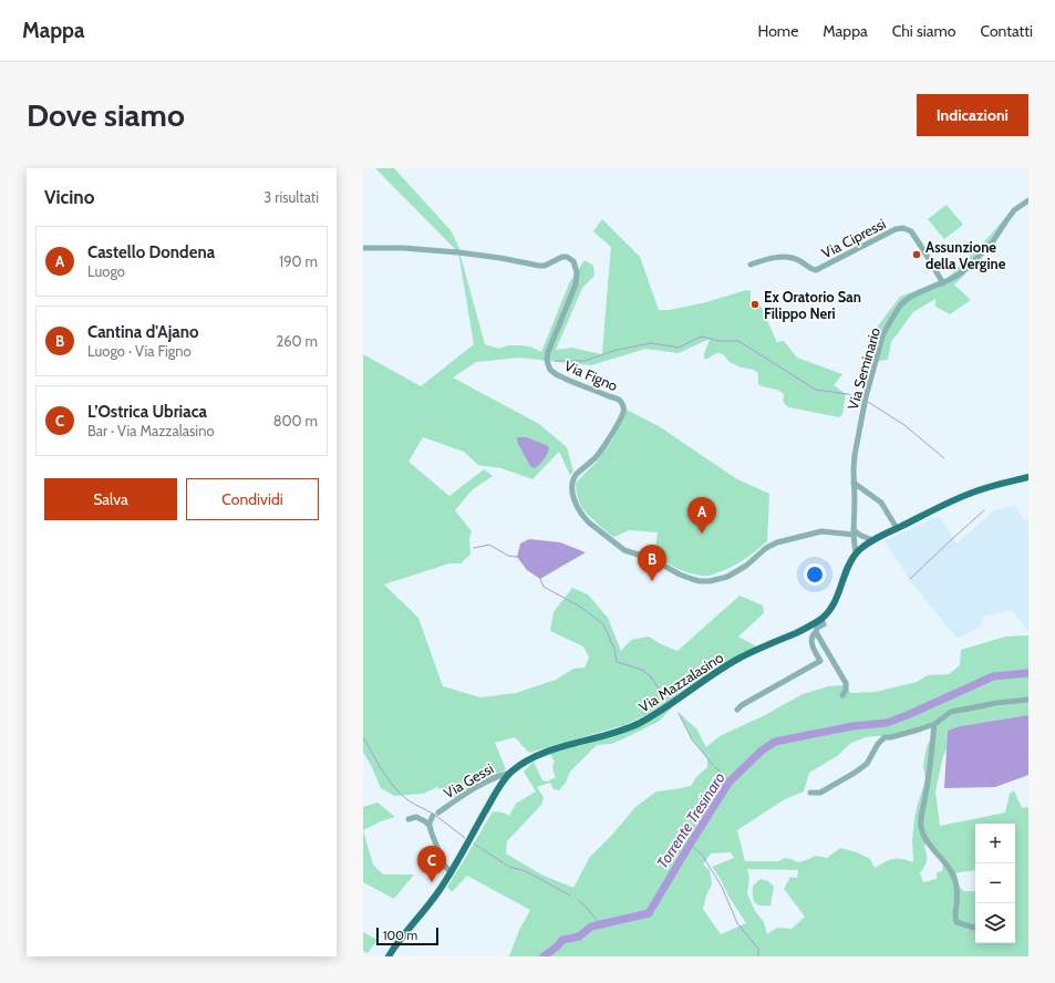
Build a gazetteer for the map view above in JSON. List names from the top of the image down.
{
  "streets": {
    "main road": ["Via Mazzalasino"],
    "street": [
      "Via Cipressi",
      "Via Seminario",
      "Via Figno",
      "Via Gessi"
    ]
  },
  "crossings": [
    ["Via Cipressi", "Via Seminario"],
    ["Via Seminario", "Via Figno"],
    ["Via Seminario", "Via Mazzalasino"],
    ["Via Mazzalasino", "Via Gessi"]
  ],
  "water": ["Torrente Tresinaro"],
  "places": ["Assunzione della Vergine", "Ex Oratorio San Filippo Neri"],
  "scale_bar": "100 m",
  "page": {
    "header": "Mappa",
    "nav": [
      "Home",
      "Mappa",
      "Chi siamo",
      "Contatti"
    ],
    "buttons": [
      "Indicazioni",
      ["Salva", "Condividi"]
    ],
    "title": "Dove siamo",
    "heading": ["Vicino", "3 risultati"],
    "list": [
      {
        "mark": "A",
        "name": "Castello Dondena",
        "note": "Luogo",
        "value": "190 m"
      },
      {
        "mark": "B",
        "name": "Cantina d'Ajano",
        "note": "Luogo · Via Figno",
        "value": "260 m"
      },
      {
        "mark": "C",
        "name": "L’Ostrica Ubriaca",
        "note": "Bar · Via Mazzalasino",
        "value": "800 m"
      }
    ],
    "pins": ["A", "B", "C"],
    "map_buttons": ["+", "−"],
    "scale": "100 m"
  }
}
